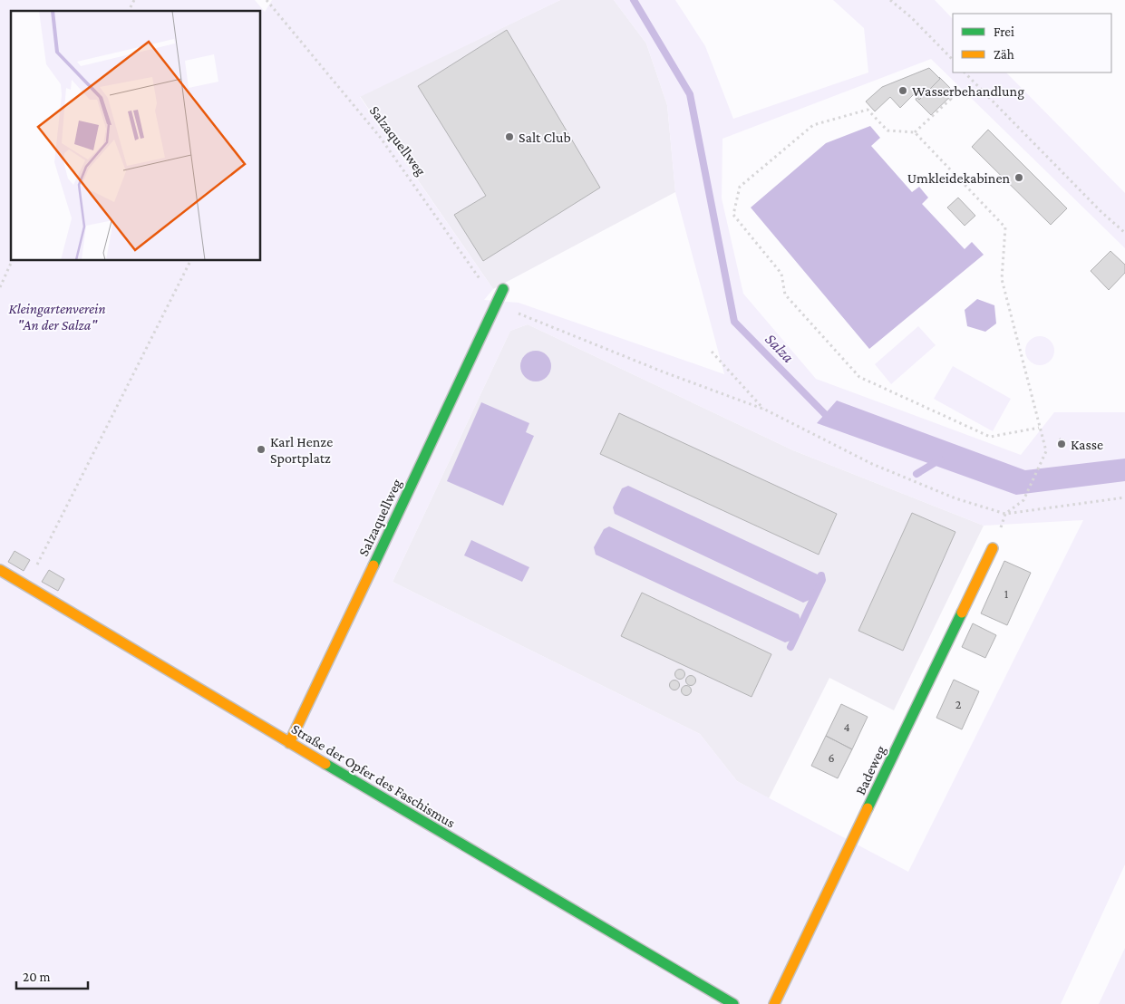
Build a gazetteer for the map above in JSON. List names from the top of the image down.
{
  "streets": {
    "street": ["Salzaquellweg", "Badeweg", "Straße der Opfer des Faschismus"]
  },
  "crossings": [
    ["Salzaquellweg", "Straße der Opfer des Faschismus"]
  ],
  "water": ["Salza"],
  "parks": ["Kleingartenverein \"An der Salza\""],
  "places": [
    "Wasserbehandlung",
    "Salt Club",
    "Umkleidekabinen",
    "Kasse",
    "Karl Henze Sportplatz"
  ],
  "house_numbers": [
    "1",
    "2",
    "4",
    "6"
  ],
  "legend": ["Frei", "Zäh"],
  "scale_bar": "20 m"
}
